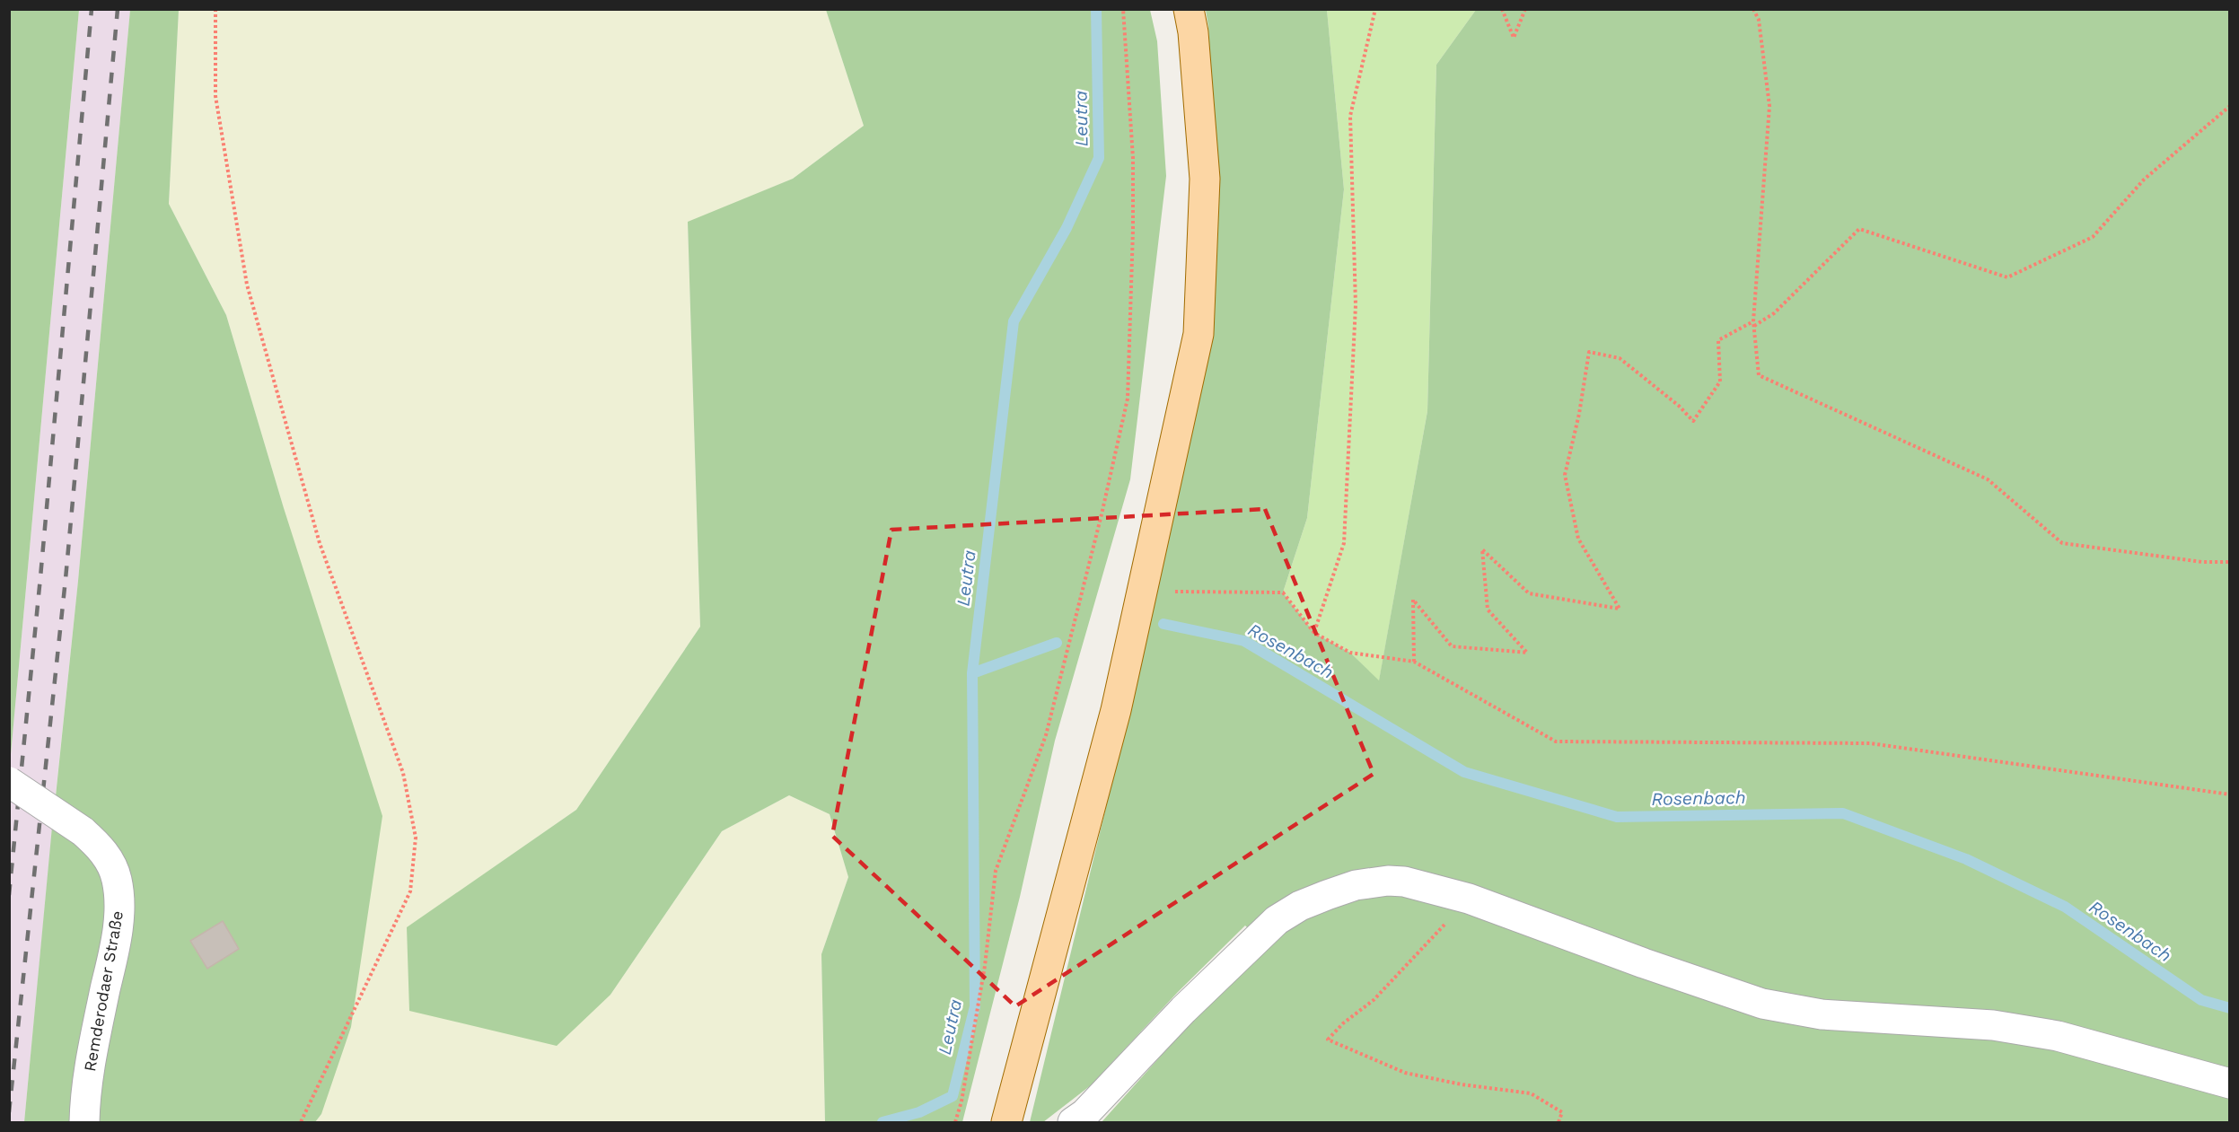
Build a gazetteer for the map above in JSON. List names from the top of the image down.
{
  "streets": {
    "street": ["Remderodaer Straße"]
  },
  "water": ["Leutra", "Rosenbach"]
}
